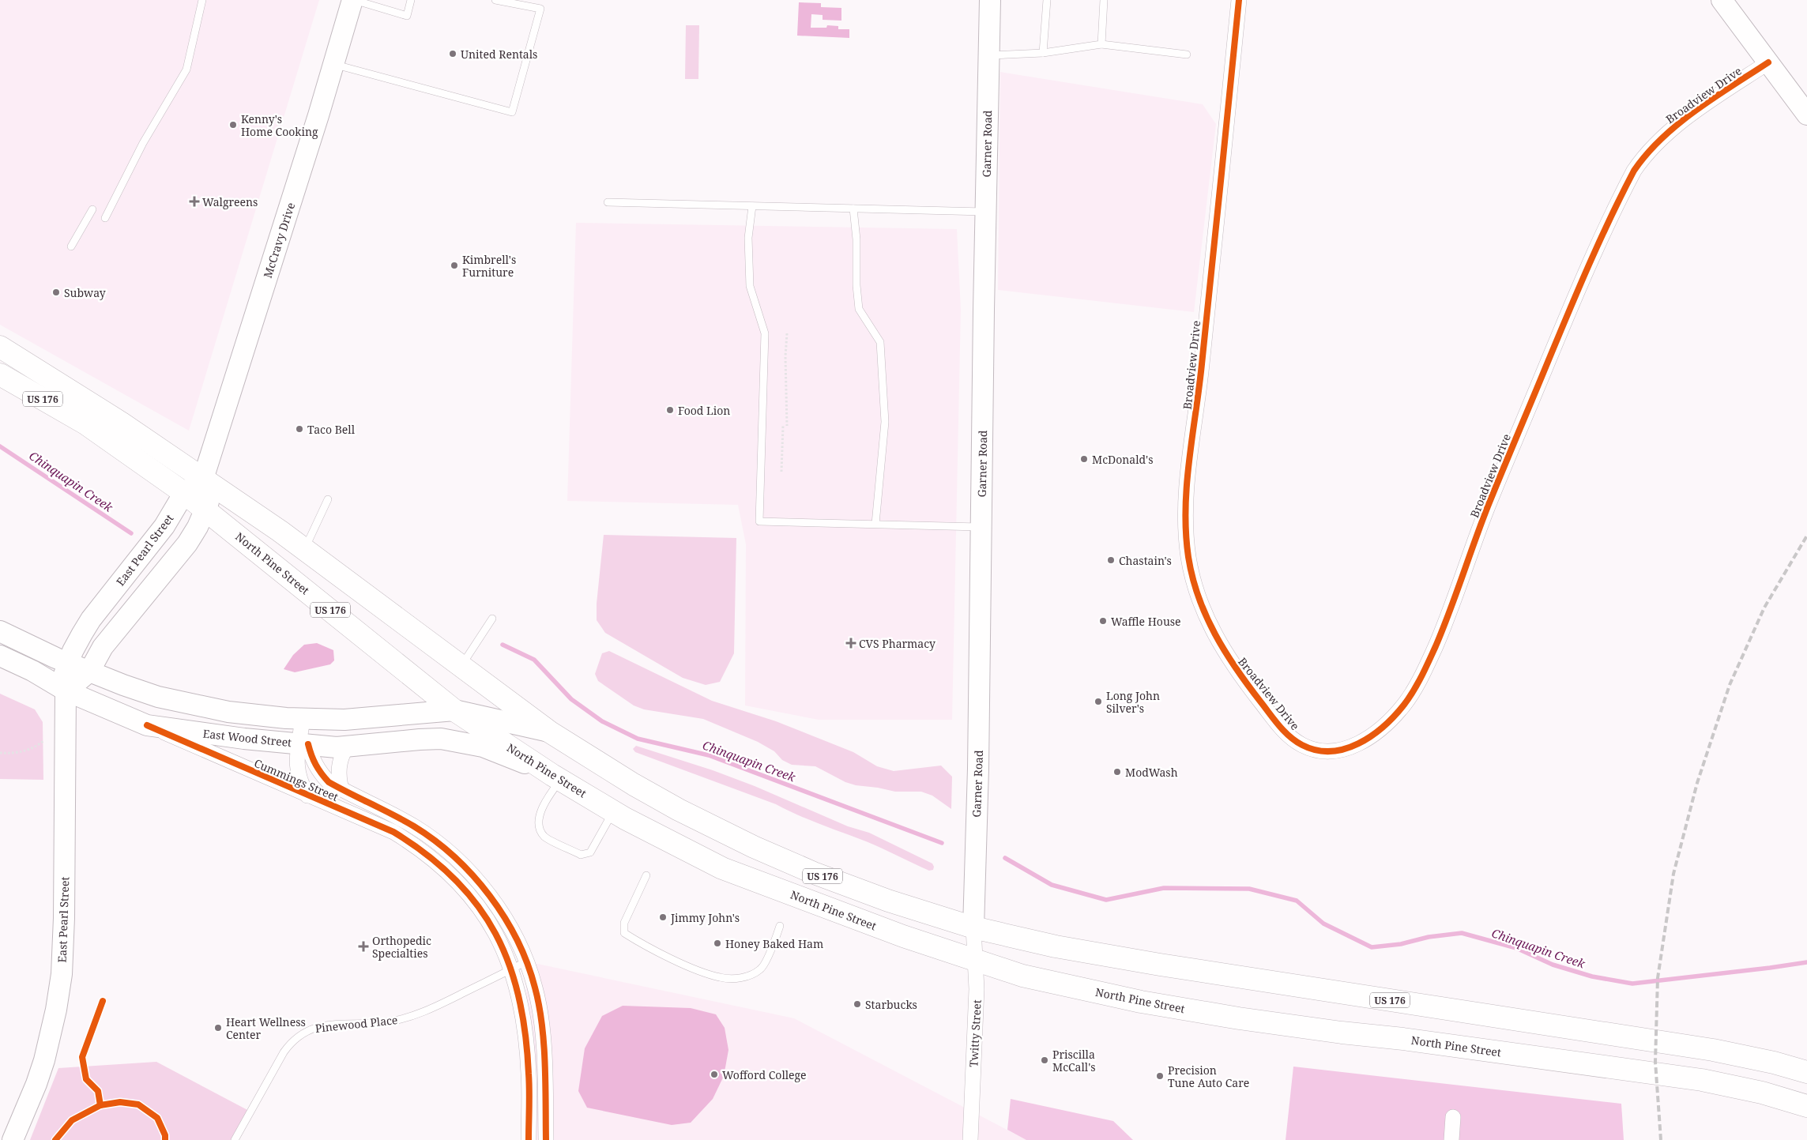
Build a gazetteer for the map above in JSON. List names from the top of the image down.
{
  "streets": {
    "highway": ["US 176", "North Pine Street"],
    "street": [
      "Broadview Drive",
      "Garner Road",
      "McCravy Drive",
      "East Pearl Street",
      "East Wood Street",
      "Cummings Street",
      "Twitty Street"
    ],
    "lane": ["Pinewood Place"]
  },
  "crossings": [
    ["Garner Road", "US 176"],
    ["Garner Road", "Twitty Street"],
    ["McCravy Drive", "US 176"],
    ["McCravy Drive", "East Pearl Street"],
    ["US 176", "East Pearl Street"],
    ["US 176", "Twitty Street"],
    ["East Pearl Street", "North Pine Street"],
    ["East Pearl Street", "East Wood Street"],
    ["North Pine Street", "East Wood Street"],
    ["North Pine Street", "Twitty Street"],
    ["East Wood Street", "Cummings Street"],
    ["Cummings Street", "Pinewood Place"]
  ],
  "water": ["Chinquapin Creek"],
  "places": {
    "other": [
      "United Rentals",
      "Kenny's Home Cooking",
      "Kimbrell's Furniture",
      "Subway",
      "Food Lion",
      "Taco Bell",
      "McDonald's",
      "Chastain's",
      "Waffle House",
      "Long John Silver's",
      "ModWash",
      "Jimmy John's",
      "Honey Baked Ham",
      "Starbucks",
      "Heart Wellness Center",
      "Priscilla McCall's",
      "Wofford College",
      "Precision Tune Auto Care"
    ],
    "health": ["Walgreens", "CVS Pharmacy", "Orthopedic Specialties"]
  }
}
